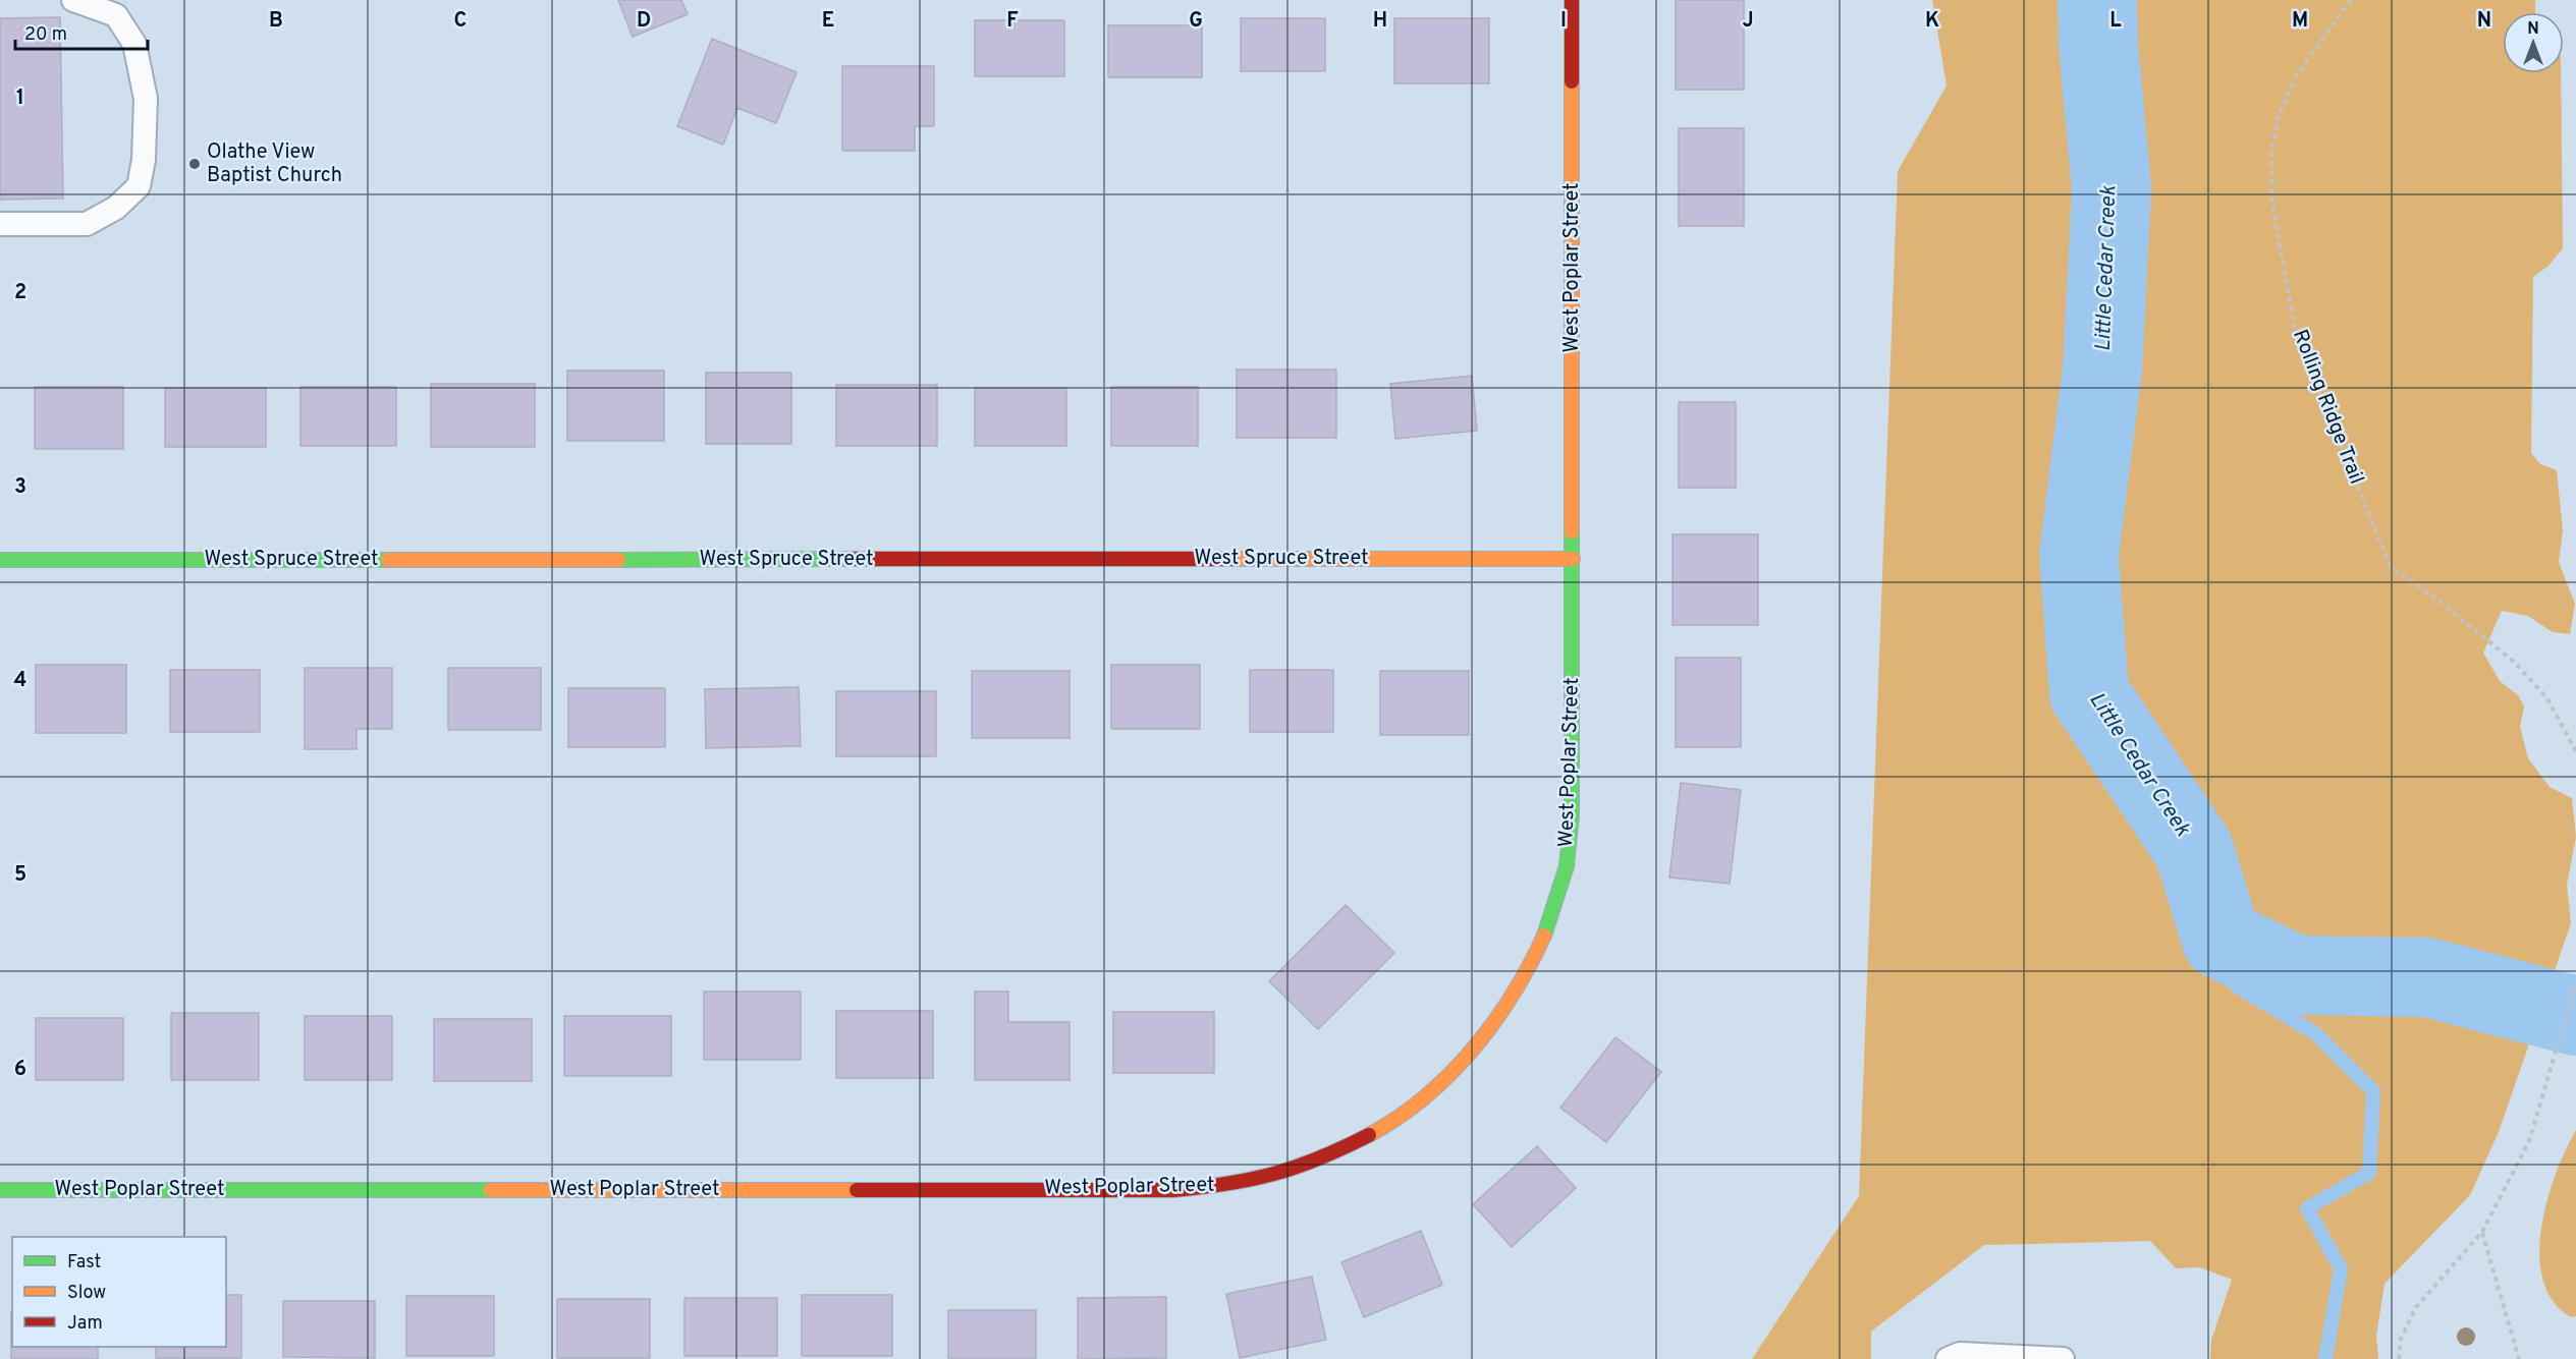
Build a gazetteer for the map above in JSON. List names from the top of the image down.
{
  "streets": {
    "street": ["West Poplar Street", "West Spruce Street"],
    "path": ["Rolling Ridge Trail"]
  },
  "crossings": [
    ["West Poplar Street", "West Spruce Street"]
  ],
  "water": ["Little Cedar Creek"],
  "places": ["Olathe View Baptist Church"],
  "legend": ["Fast", "Slow", "Jam"],
  "scale_bar": "20 m",
  "north": "top",
  "grid": {
    "columns": [
      "B",
      "C",
      "D",
      "E",
      "F",
      "G",
      "H",
      "I",
      "J",
      "K",
      "L",
      "M",
      "N"
    ],
    "rows": [
      "1",
      "2",
      "3",
      "4",
      "5",
      "6"
    ]
  }
}
